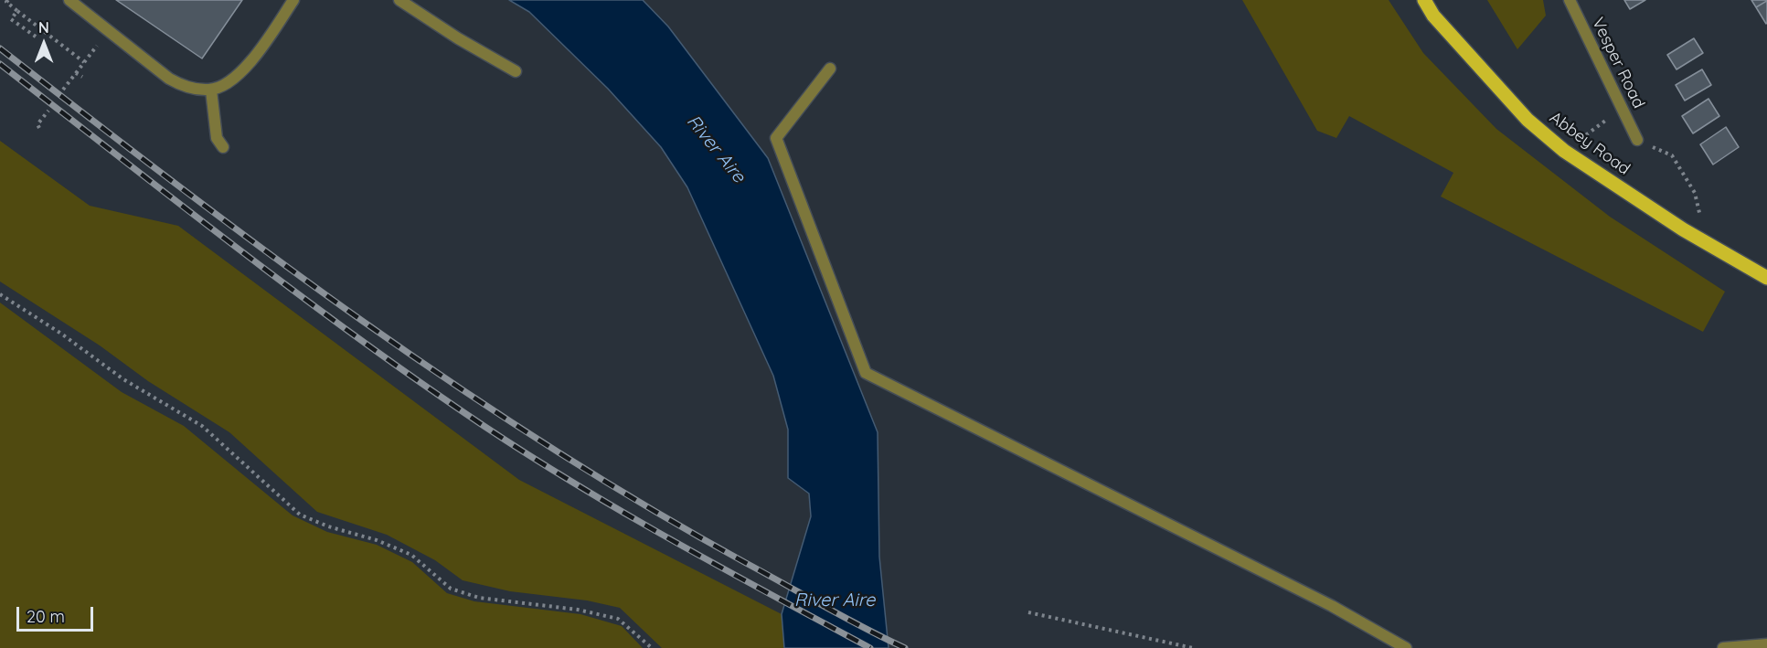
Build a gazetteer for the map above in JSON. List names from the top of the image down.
{
  "streets": {
    "main road": ["Abbey Road"],
    "street": ["Vesper Road"]
  },
  "water": ["River Aire"],
  "scale_bar": "20 m",
  "north": "top"
}
